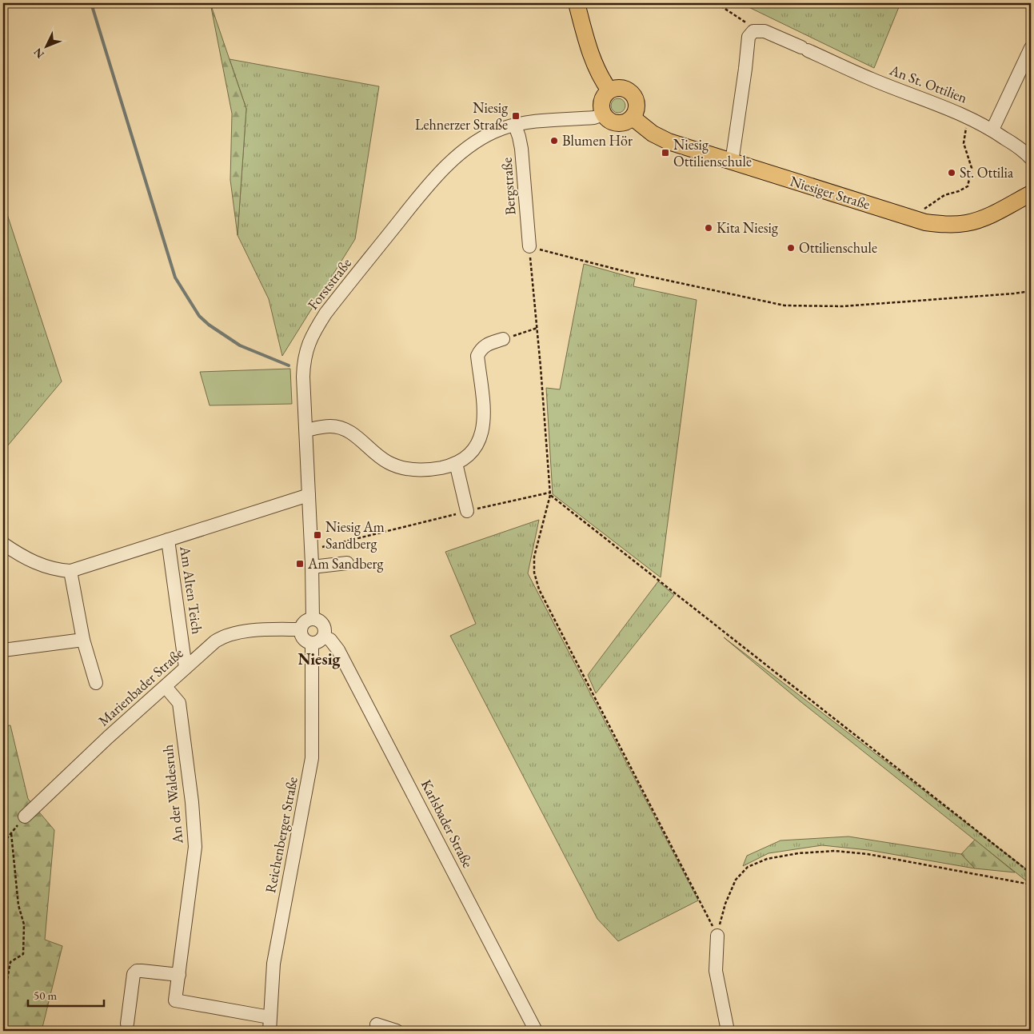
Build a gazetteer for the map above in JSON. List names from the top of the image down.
{
  "streets": {
    "main road": ["Niesiger Straße"],
    "street": [
      "An St. Ottilien",
      "Bergstraße",
      "Forststraße",
      "Am Alten Teich",
      "Marienbader Straße",
      "An der Waldesruh",
      "Karlsbader Straße",
      "Reichenberger Straße"
    ]
  },
  "crossings": [
    ["Bergstraße", "Forststraße"],
    ["Niesiger Straße", "Forststraße"],
    ["Forststraße", "Marienbader Straße"],
    ["Forststraße", "Karlsbader Straße"],
    ["Forststraße", "Reichenberger Straße"],
    ["Am Alten Teich", "Marienbader Straße"],
    ["Marienbader Straße", "An der Waldesruh"],
    ["Marienbader Straße", "Karlsbader Straße"],
    ["Marienbader Straße", "Reichenberger Straße"],
    ["An der Waldesruh", "Reichenberger Straße"],
    ["Karlsbader Straße", "Reichenberger Straße"]
  ],
  "districts": ["Niesig"],
  "places": {
    "transit": [
      "Niesig Lehnerzer Straße",
      "Niesig Ottilienschule",
      "Niesig Am Sandberg",
      "Am Sandberg"
    ],
    "other": [
      "Blumen Hör",
      "St. Ottilia",
      "Kita Niesig",
      "Ottilienschule"
    ]
  },
  "scale_bar": "50 m",
  "north": "bottom left"
}
